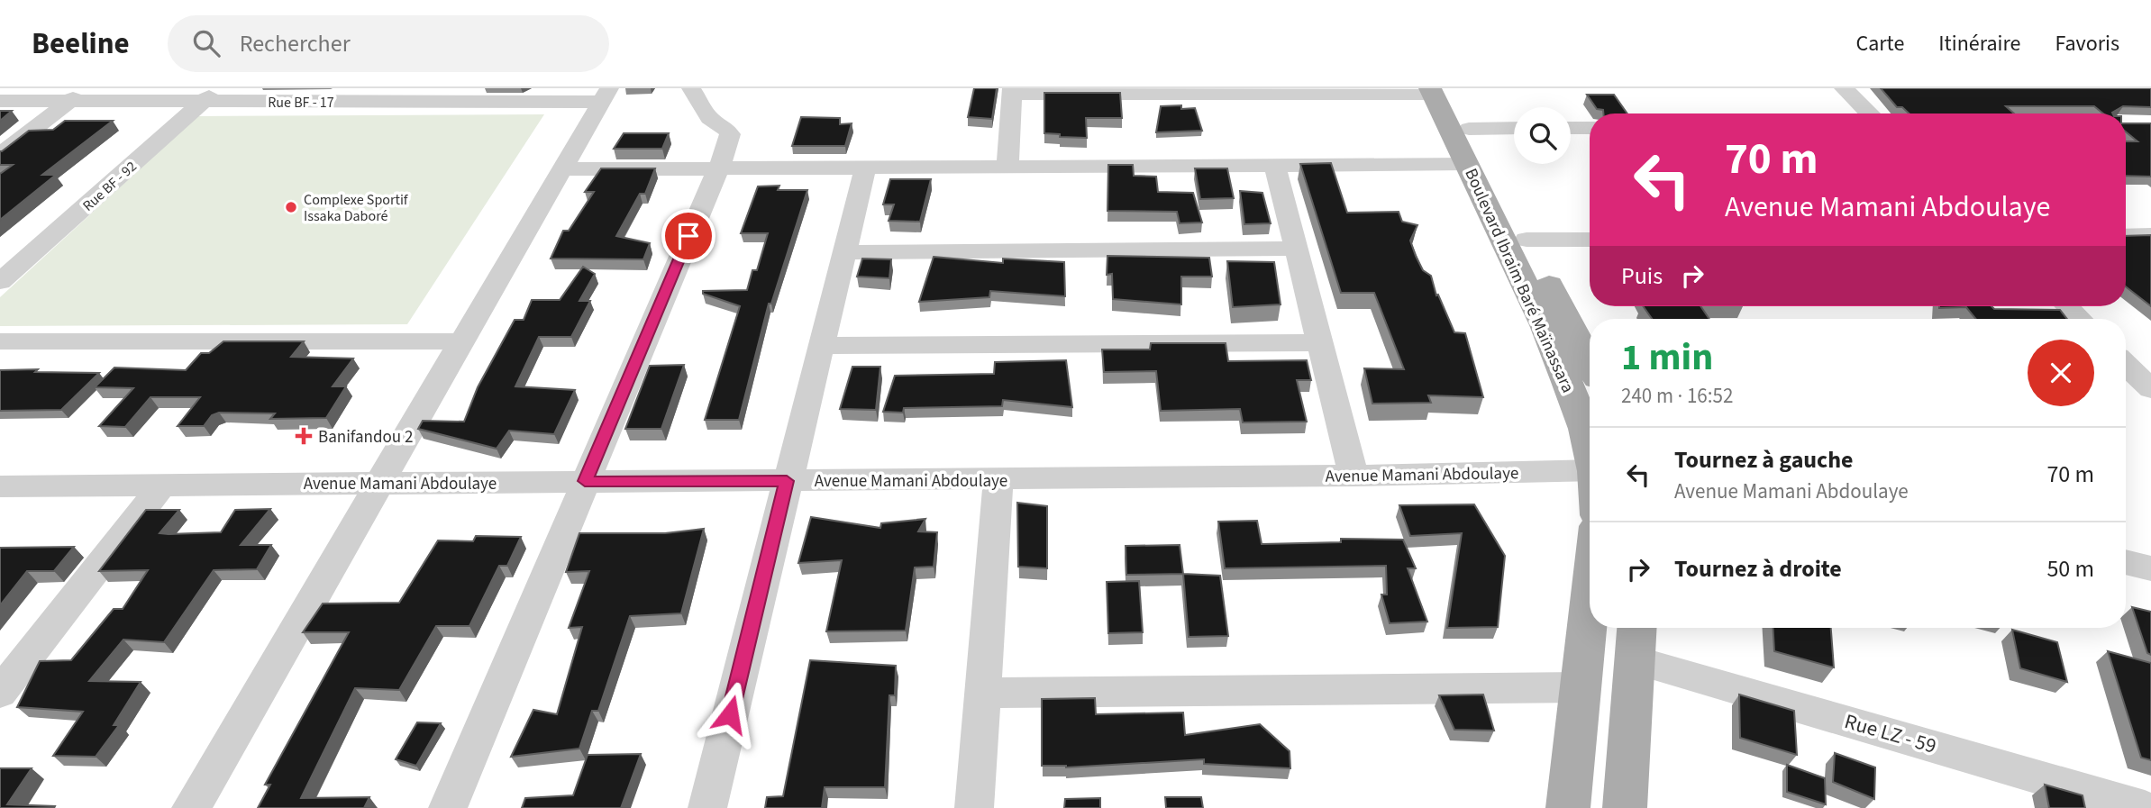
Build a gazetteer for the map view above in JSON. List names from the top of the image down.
{
  "streets": {
    "main road": ["Boulevard Ibraim Baré Maïnassara"],
    "street": [
      "Rue BF - 17",
      "Rue BF - 92",
      "Avenue Mamani Abdoulaye",
      "Rue LZ - 59"
    ]
  },
  "crossings": [
    ["Rue BF - 17", "Rue BF - 92"]
  ],
  "places": {
    "other": ["Complexe Sportif Issaka Daboré"],
    "health": ["Banifandou 2"]
  },
  "page": {
    "header": "Beeline",
    "search": "Rechercher",
    "nav": ["Carte", "Itinéraire", "Favoris"],
    "turn": ["70 m", "Avenue Mamani Abdoulaye"],
    "then": "Puis",
    "heading": ["1 min", "240 m · 16:52"],
    "list": [
      {
        "name": "Tournez à gauche",
        "note": "Avenue Mamani Abdoulaye",
        "value": "70 m"
      },
      {
        "name": "Tournez à droite",
        "value": "50 m"
      }
    ]
  }
}
